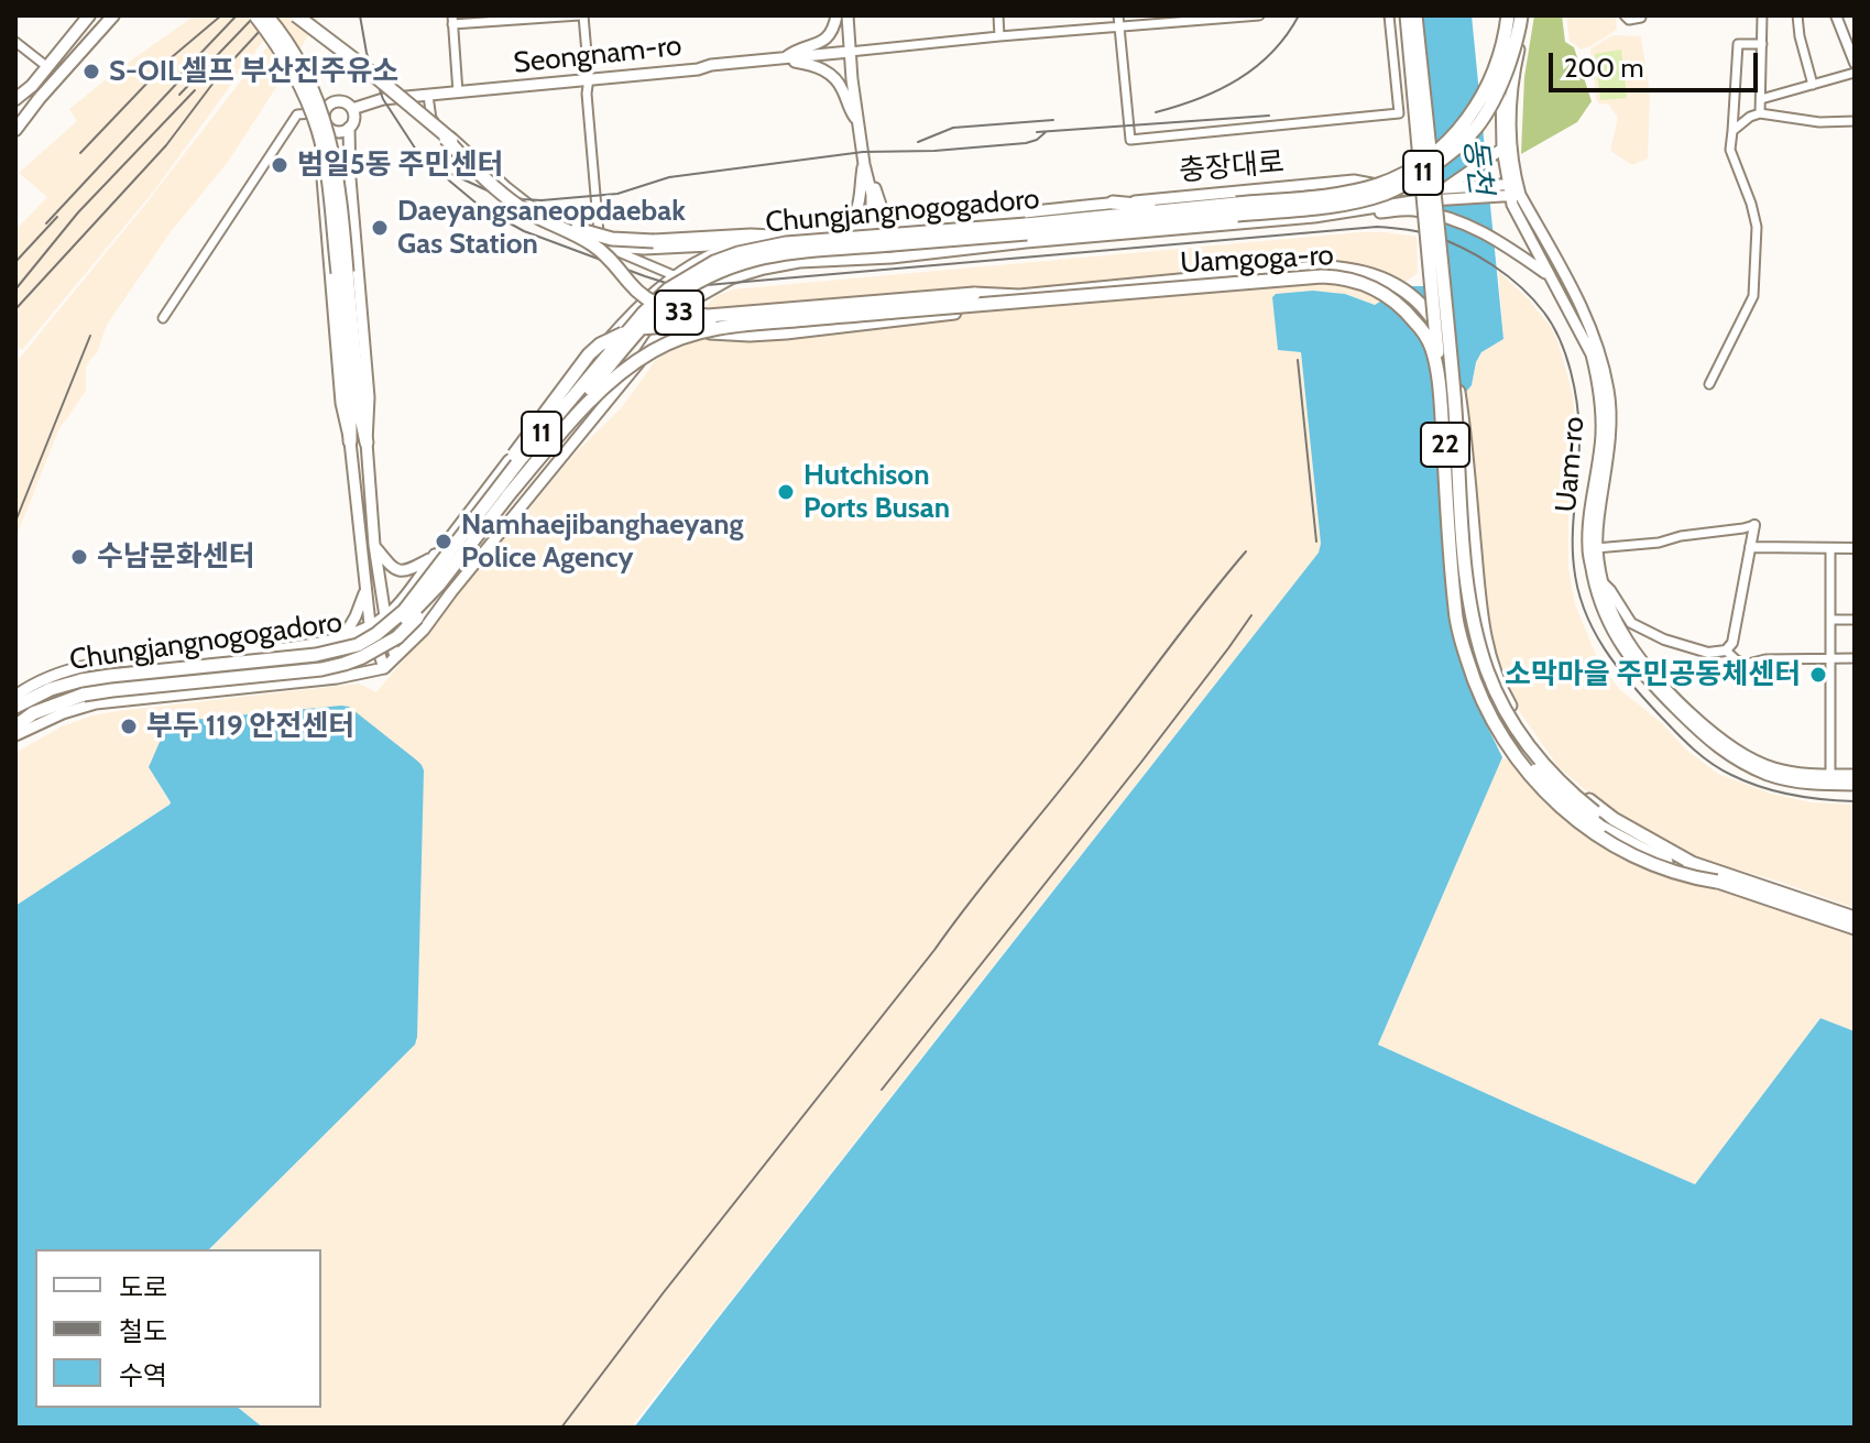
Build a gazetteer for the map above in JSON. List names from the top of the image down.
{
  "streets": {
    "highway": [
      "11",
      "Chungjangnogogadoro",
      "Uamgoga-ro",
      "33",
      "22"
    ],
    "main road": ["Seongnam-ro", "충장대로", "Uam-ro"]
  },
  "crossings": [
    ["Chungjangnogogadoro", "Uamgoga-ro"],
    ["Chungjangnogogadoro", "Uam-ro"],
    ["Uamgoga-ro", "33"],
    ["Uamgoga-ro", "22"]
  ],
  "water": ["동천"],
  "places": [
    "S-OIL셀프 부산진주유소",
    "범일5동 주민센터",
    "Daeyangsaneopdaebak Gas Station",
    "Hutchison Ports Busan",
    "Namhaejibanghaeyang Police Agency",
    "수남문화센터",
    "소막마을 주민공동체센터",
    "부두 119 안전센터"
  ],
  "legend": ["도로", "철도", "수역"],
  "scale_bar": "200 m"
}
